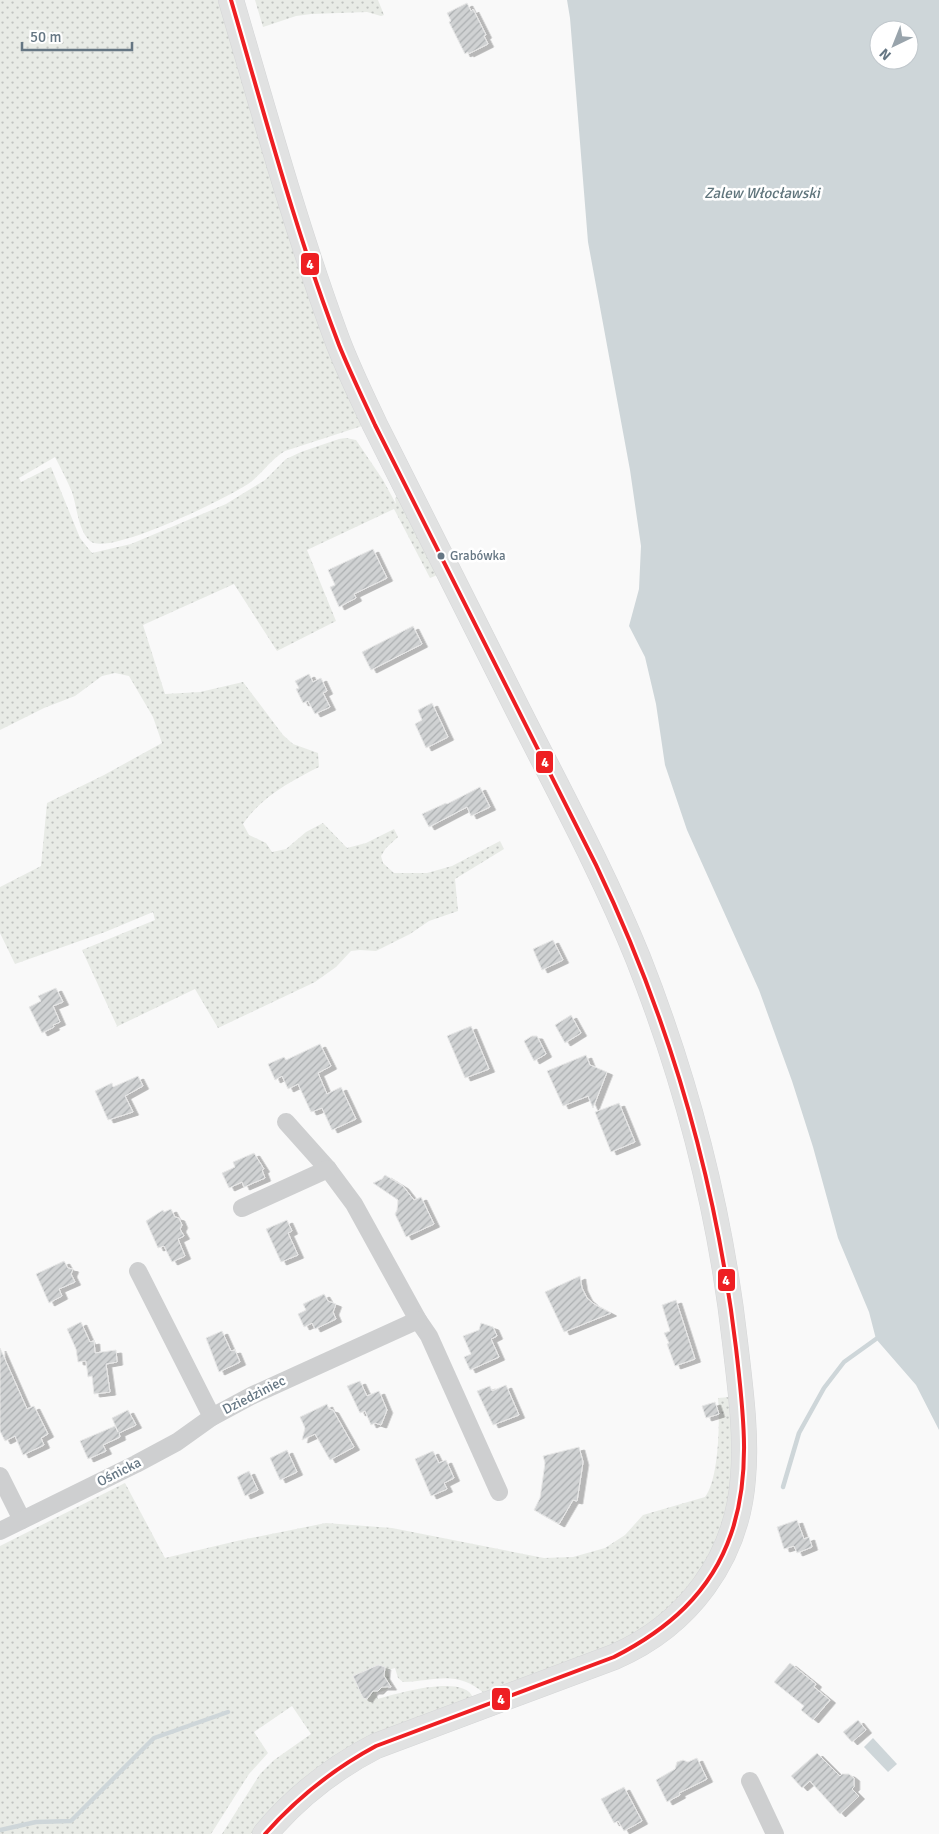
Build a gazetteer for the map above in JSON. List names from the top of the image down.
{
  "streets": {
    "street": ["Dziedziniec", "Ośnicka"]
  },
  "crossings": [
    ["Dziedziniec", "Ośnicka"]
  ],
  "water": ["Zalew Włocławski"],
  "places": ["Grabówka"],
  "lines": ["transit line 4"],
  "scale_bar": "50 m",
  "north": "bottom left"
}
